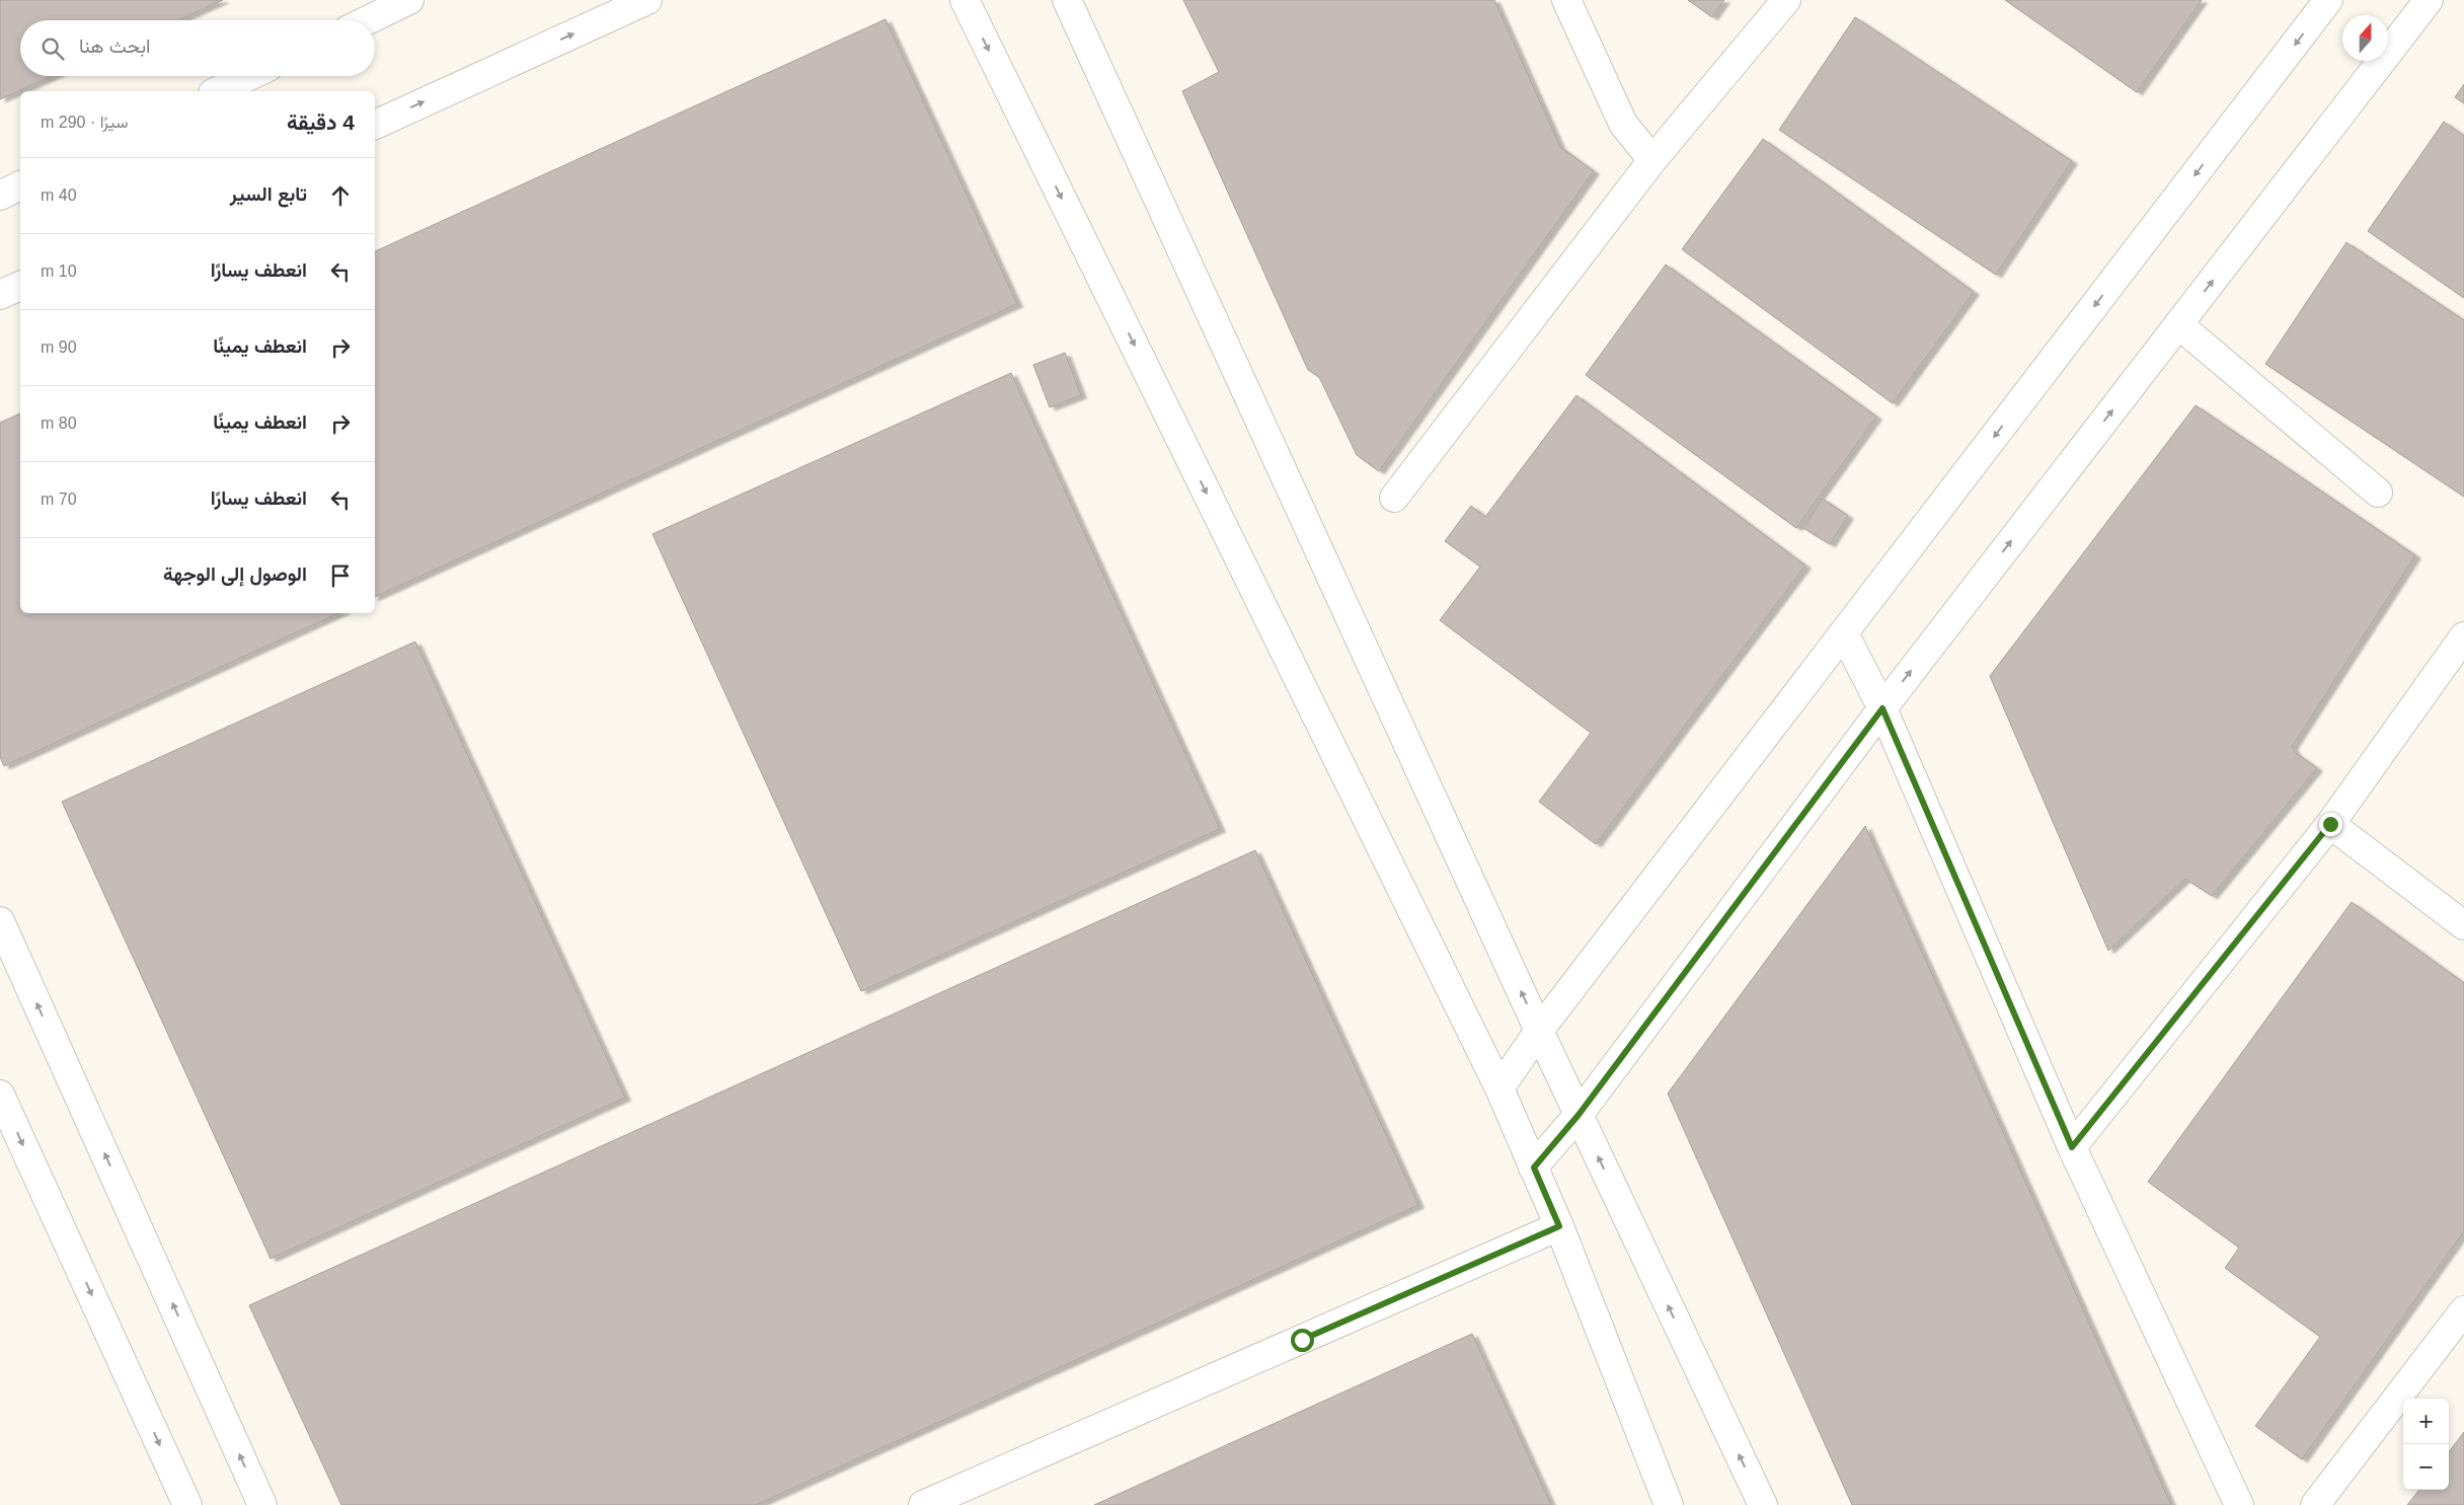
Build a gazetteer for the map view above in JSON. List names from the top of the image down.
{
  "north": "top",
  "page": {
    "search": "ابحث هنا",
    "heading": ["4 دقيقة", "سيرًا · 290 m"],
    "list": [
      ["تابع السير", "40 m"],
      ["انعطف يسارًا", "10 m"],
      ["انعطف يمينًا", "90 m"],
      ["انعطف يمينًا", "80 m"],
      ["انعطف يسارًا", "70 m"],
      "الوصول إلى الوجهة"
    ],
    "map_buttons": ["+", "−"]
  }
}
